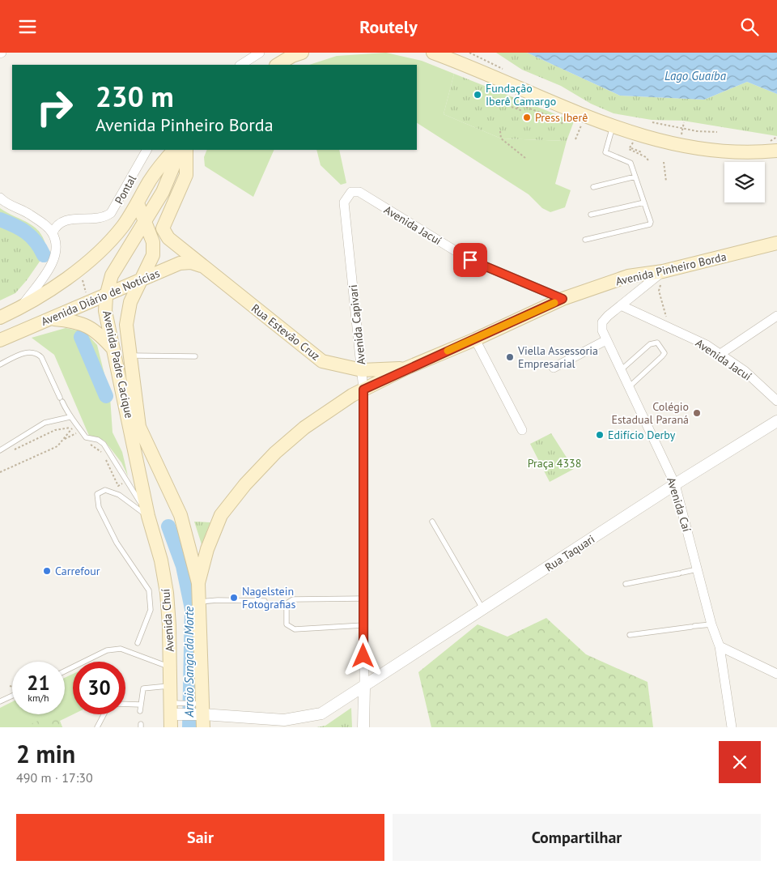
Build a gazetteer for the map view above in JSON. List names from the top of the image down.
{
  "streets": {
    "main road": [
      "Avenida Pinheiro Borda",
      "Avenida Diário de Notícias",
      "Rua Estevão Cruz",
      "Avenida Padre Cacique",
      "Avenida Chuí"
    ],
    "street": [
      "Pontal",
      "Avenida Jacuí",
      "Avenida Capivari",
      "Avenida Caí",
      "Rua Taquari"
    ]
  },
  "crossings": [
    ["Avenida Jacuí", "Avenida Pinheiro Borda"],
    ["Avenida Jacuí", "Avenida Capivari"],
    ["Avenida Jacuí", "Avenida Caí"],
    ["Avenida Pinheiro Borda", "Avenida Capivari"],
    ["Avenida Pinheiro Borda", "Rua Estevão Cruz"],
    ["Avenida Pinheiro Borda", "Avenida Padre Cacique"],
    ["Avenida Pinheiro Borda", "Avenida Caí"],
    ["Avenida Diário de Notícias", "Rua Estevão Cruz"],
    ["Avenida Diário de Notícias", "Avenida Padre Cacique"],
    ["Avenida Capivari", "Rua Estevão Cruz"],
    ["Avenida Capivari", "Rua Taquari"],
    ["Avenida Padre Cacique", "Avenida Chuí"],
    ["Avenida Caí", "Rua Taquari"],
    ["Rua Taquari", "Avenida Chuí"]
  ],
  "water": ["Lago Guaíba", "Arroio Sanga da Morte"],
  "parks": ["Praça 4338"],
  "places": [
    "Fundação Iberê Camargo",
    "Press Iberê",
    "Viella Assessoria Empresarial",
    "Colégio Estadual Paraná",
    "Edifício Derby",
    "Carrefour",
    "Nagelstein Fotografias"
  ],
  "page": {
    "header": "Routely",
    "turn": ["230 m", "Avenida Pinheiro Borda"],
    "speed": "21 km/h",
    "limit": "30",
    "heading": ["2 min", "490 m · 17:30"],
    "buttons": ["Sair", "Compartilhar"]
  }
}
